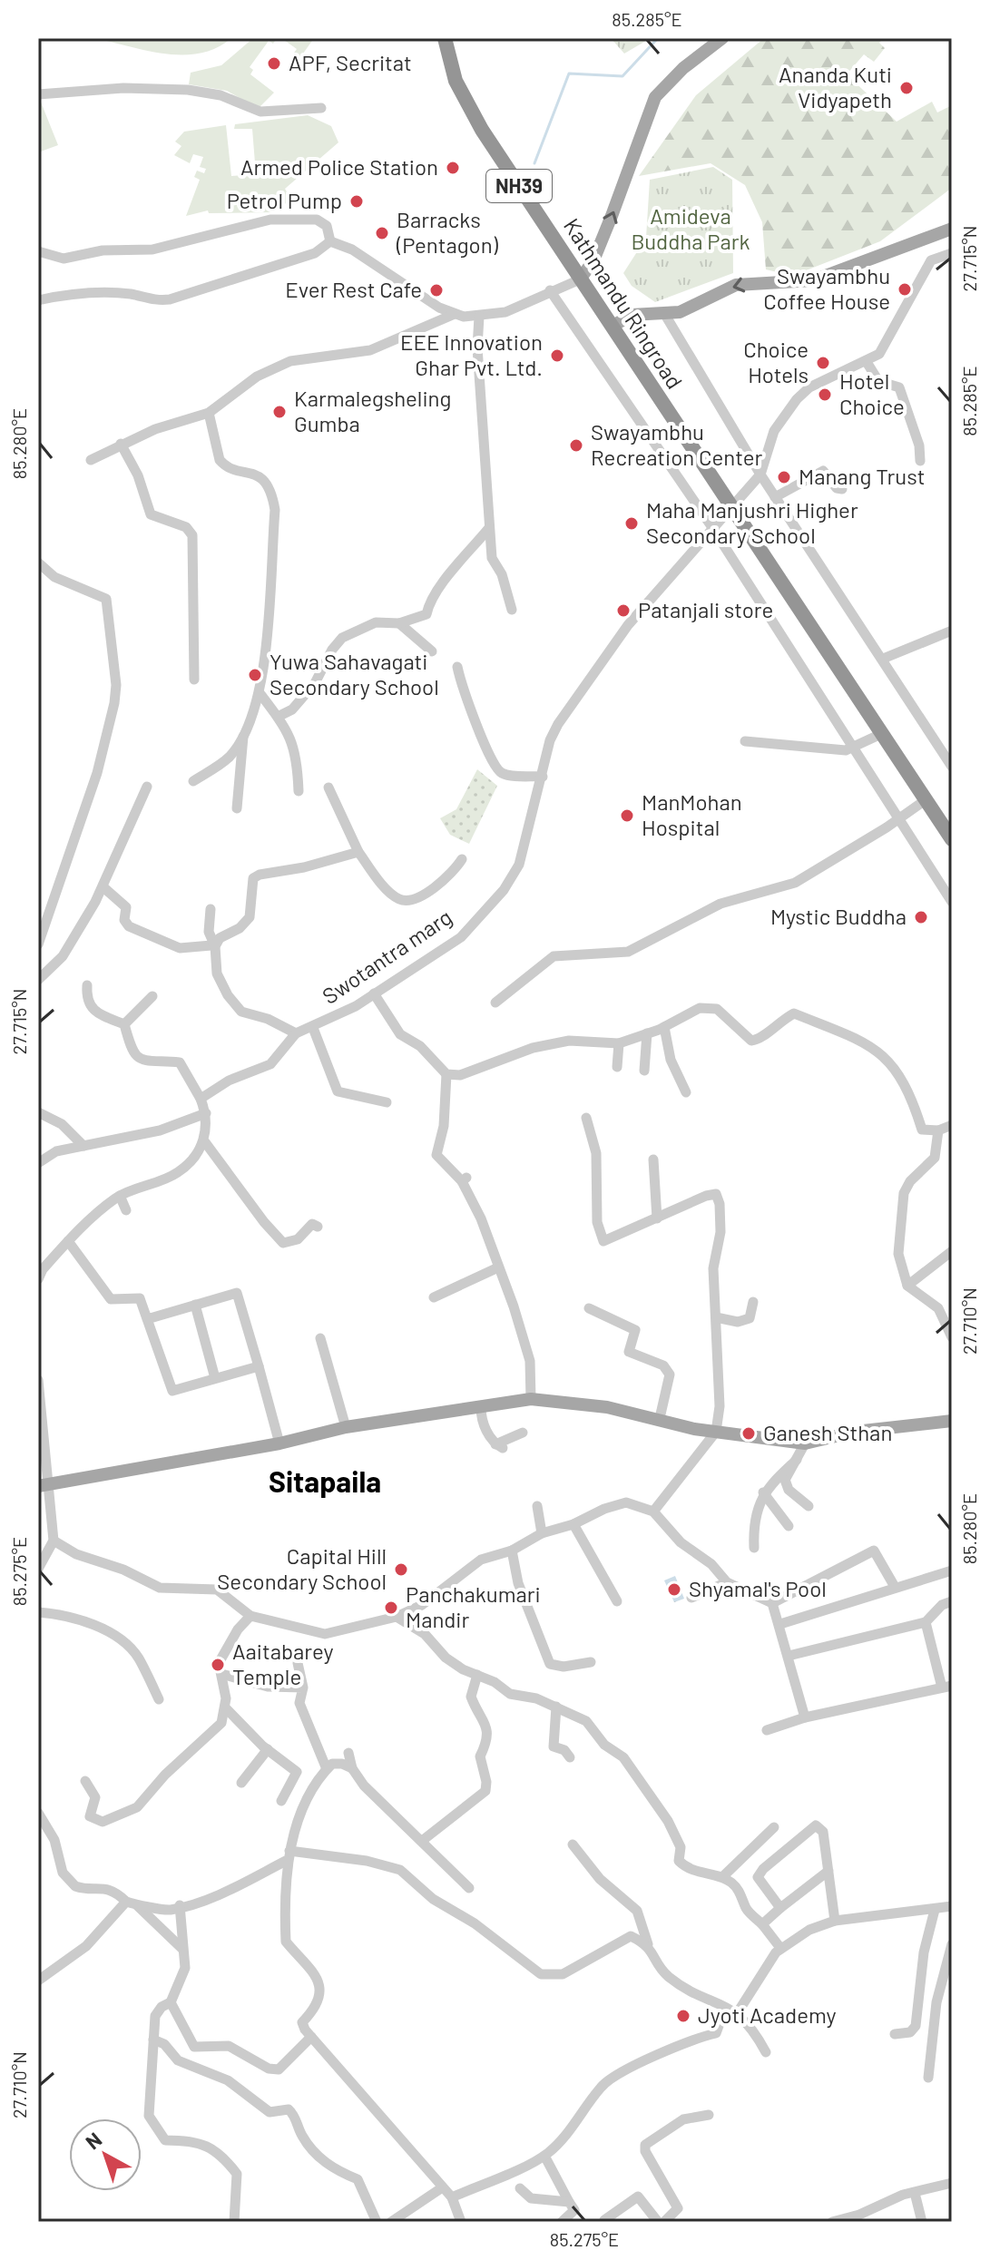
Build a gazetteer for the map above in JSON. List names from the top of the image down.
{
  "streets": {
    "highway": ["NH39", "Kathmandu Ringroad"],
    "street": ["Swotantra marg"]
  },
  "crossings": [
    ["Kathmandu Ringroad", "Swotantra marg"]
  ],
  "districts": ["Sitapaila"],
  "parks": ["Amideva Buddha Park"],
  "places": [
    "APF, Secritat",
    "Ananda Kuti Vidyapeth",
    "Armed Police Station",
    "Petrol Pump",
    "Barracks (Pentagon)",
    "Swayambhu Coffee House",
    "Ever Rest Cafe",
    "EEE Innovation Ghar Pvt. Ltd.",
    "Choice Hotels",
    "Hotel Choice",
    "Karmalegsheling Gumba",
    "Swayambhu Recreation Center",
    "Manang Trust",
    "Maha Manjushri Higher Secondary School",
    "Patanjali store",
    "Yuwa Sahavagati Secondary School",
    "ManMohan Hospital",
    "Mystic Buddha",
    "Ganesh Sthan",
    "Capital Hill Secondary School",
    "Shyamal's Pool",
    "Panchakumari Mandir",
    "Aaitabarey Temple",
    "Jyoti Academy"
  ],
  "north": "top left",
  "coordinates": [
    "85.285°E",
    "27.715°N",
    "85.280°E",
    "27.710°N",
    "85.275°E"
  ]
}
